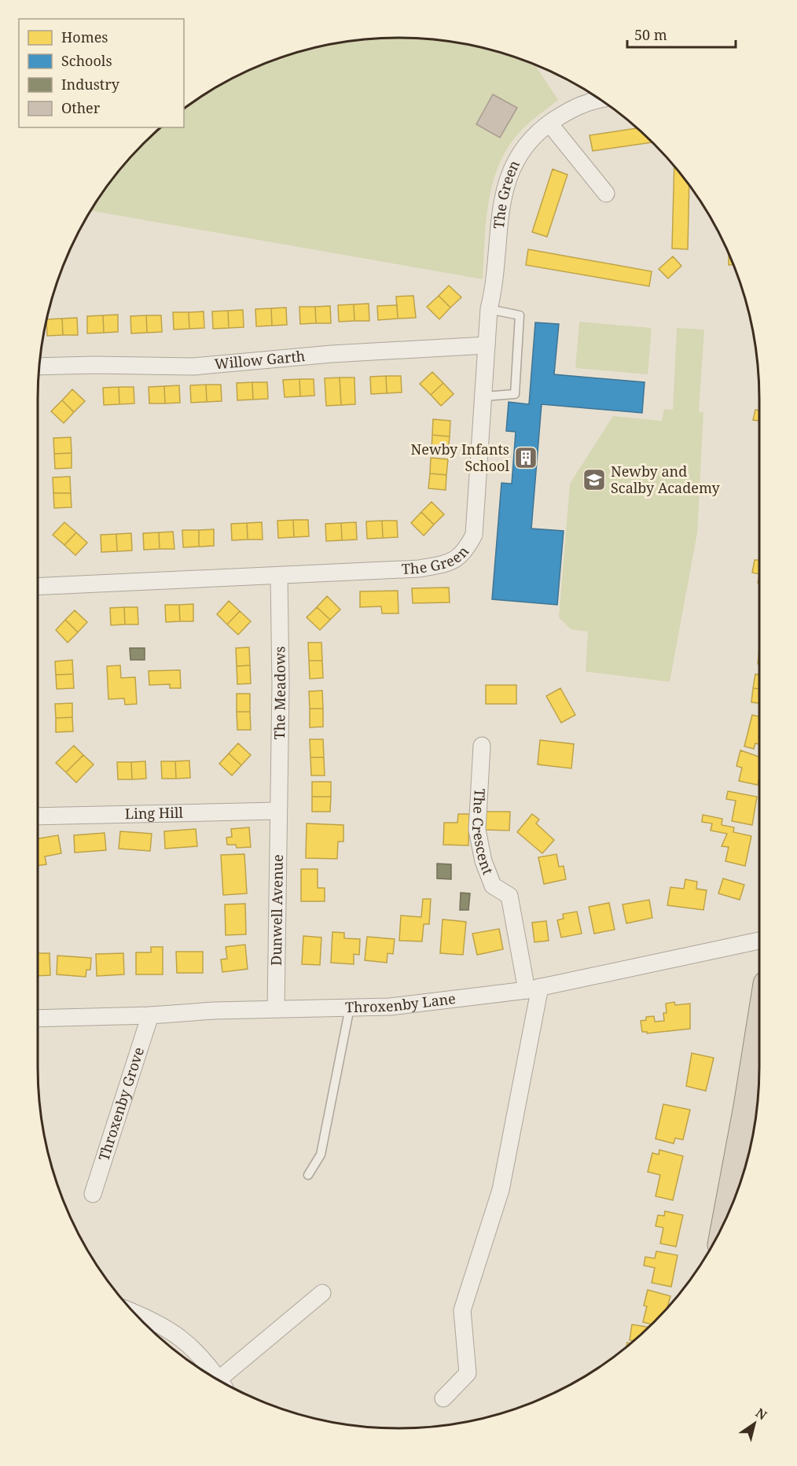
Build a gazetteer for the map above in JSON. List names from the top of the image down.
{
  "streets": {
    "street": [
      "The Green",
      "Willow Garth",
      "The Meadows",
      "Ling Hill",
      "The Crescent",
      "Dunwell Avenue",
      "Throxenby Lane",
      "Throxenby Grove"
    ]
  },
  "crossings": [
    ["The Green", "Willow Garth"],
    ["The Green", "The Meadows"],
    ["The Meadows", "Ling Hill"],
    ["The Meadows", "Dunwell Avenue"],
    ["Ling Hill", "Dunwell Avenue"],
    ["The Crescent", "Throxenby Lane"],
    ["Dunwell Avenue", "Throxenby Lane"],
    ["Throxenby Lane", "Throxenby Grove"]
  ],
  "places": {
    "building": ["Newby Infants School"],
    "school or university": ["Newby and Scalby Academy"]
  },
  "legend": [
    "Homes",
    "Schools",
    "Industry",
    "Other"
  ],
  "scale_bar": "50 m",
  "north": "top right"
}
